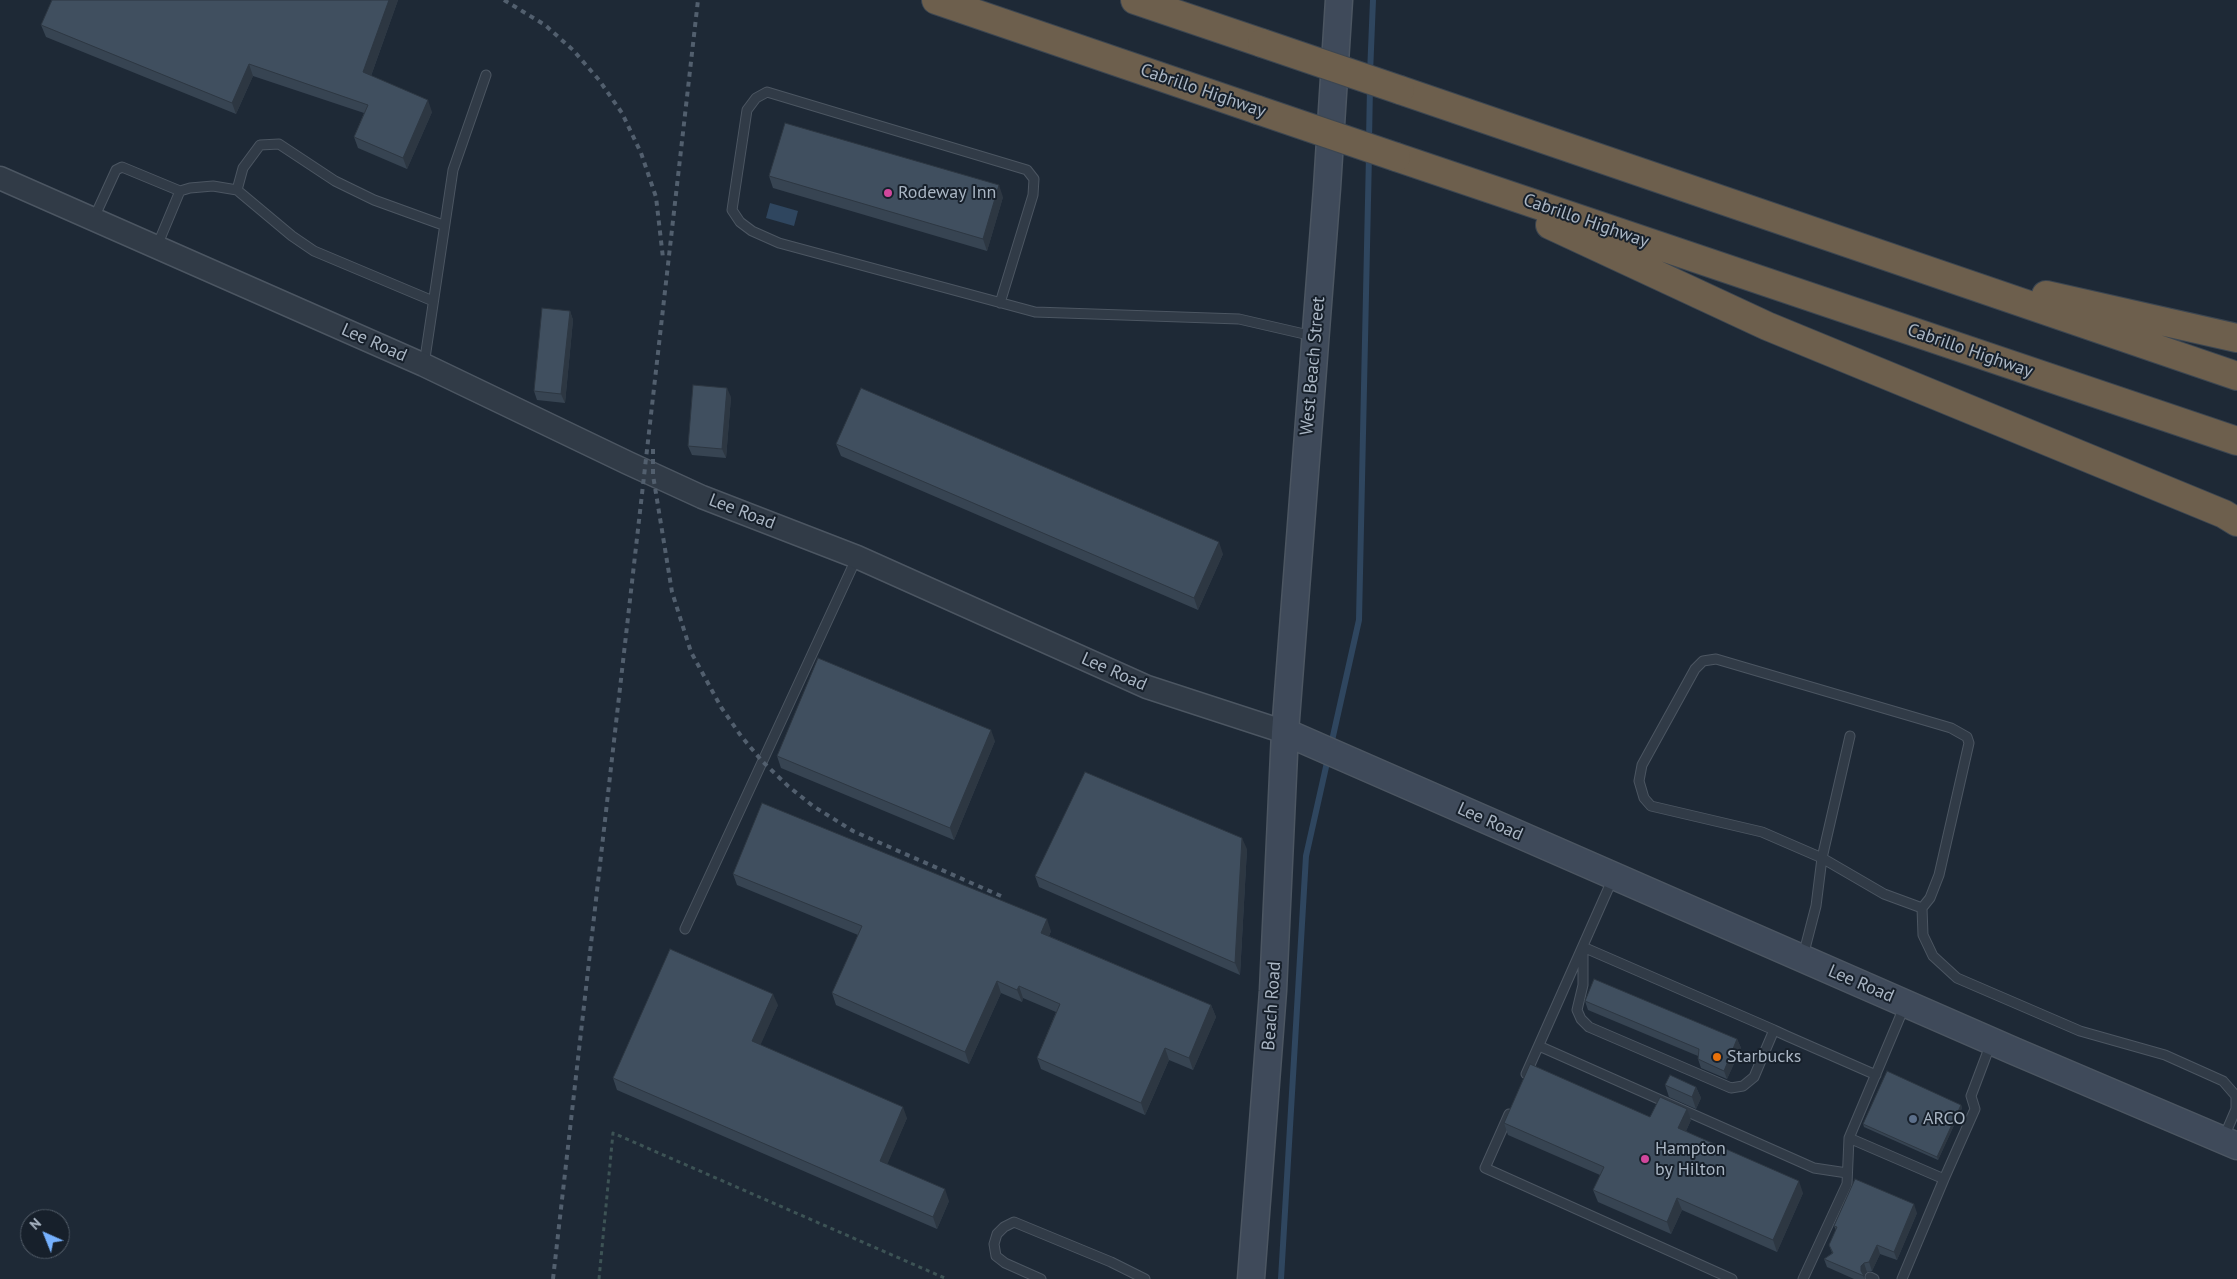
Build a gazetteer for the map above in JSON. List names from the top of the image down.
{
  "streets": {
    "highway": ["Cabrillo Highway"],
    "main road": ["Lee Road", "West Beach Street", "Beach Road"]
  },
  "crossings": [
    ["Lee Road", "West Beach Street"],
    ["Lee Road", "Beach Road"],
    ["West Beach Street", "Beach Road"]
  ],
  "places": [
    "Rodeway Inn",
    "Starbucks",
    "ARCO",
    "Hampton by Hilton"
  ],
  "north": "top left"
}
